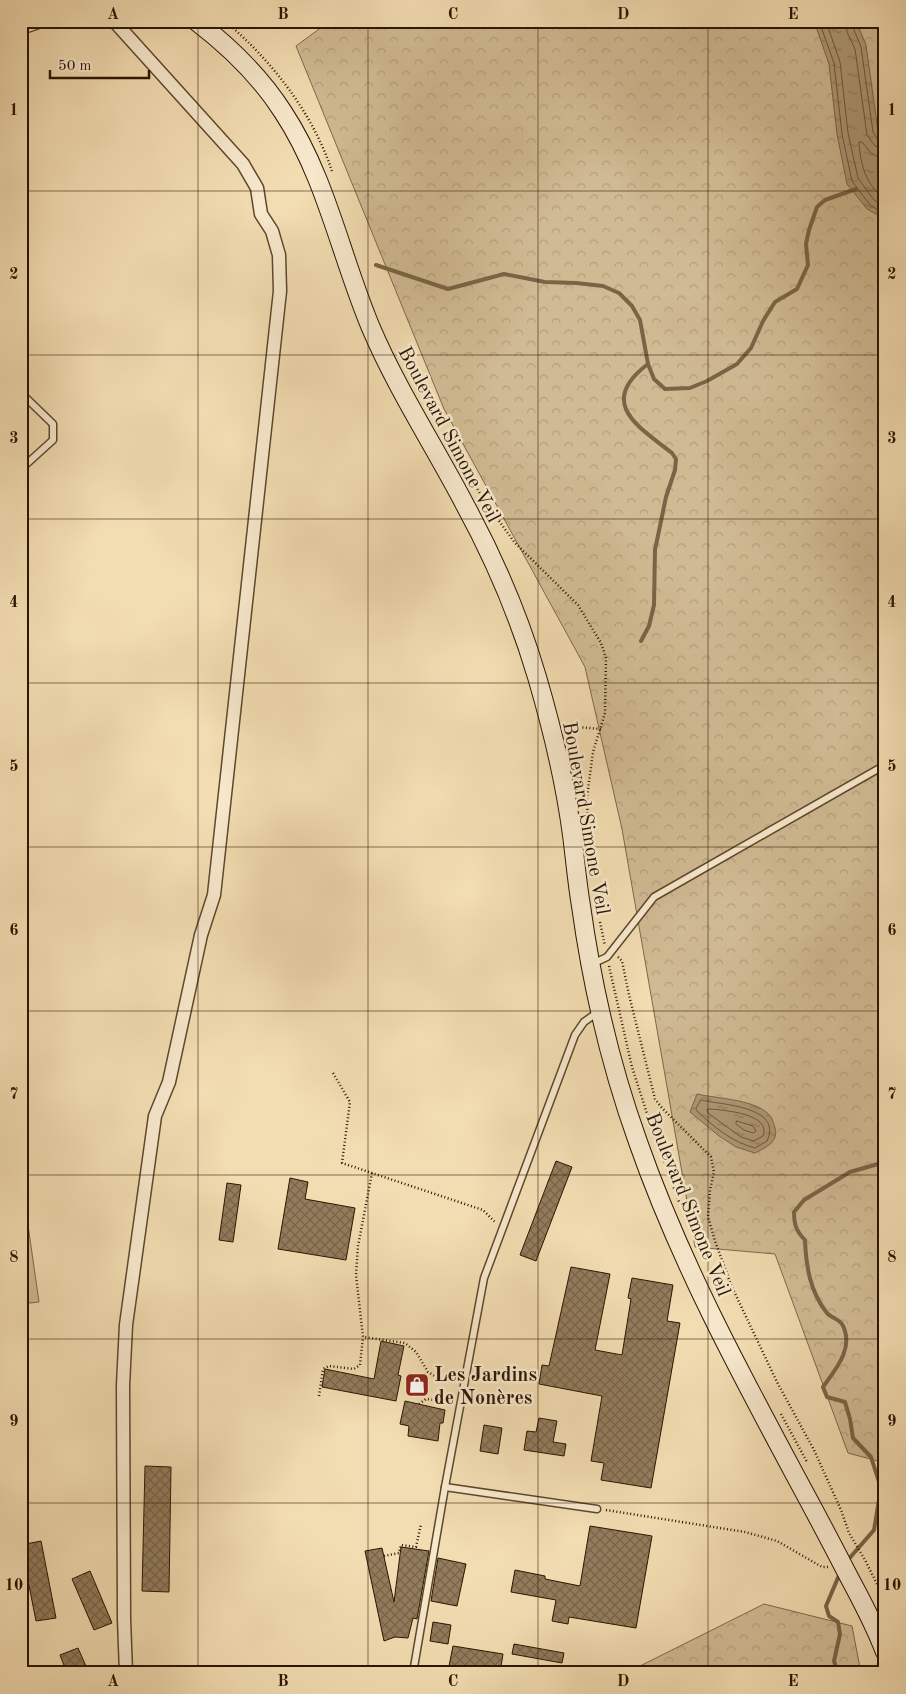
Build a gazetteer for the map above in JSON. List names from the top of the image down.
{
  "streets": {
    "main road": ["Boulevard Simone Veil"]
  },
  "places": {
    "shop": ["Les Jardins de Nonères"]
  },
  "scale_bar": "50 m",
  "grid": {
    "columns": [
      "A",
      "B",
      "C",
      "D",
      "E"
    ],
    "rows": [
      "1",
      "2",
      "3",
      "4",
      "5",
      "6",
      "7",
      "8",
      "9",
      "10"
    ]
  }
}
